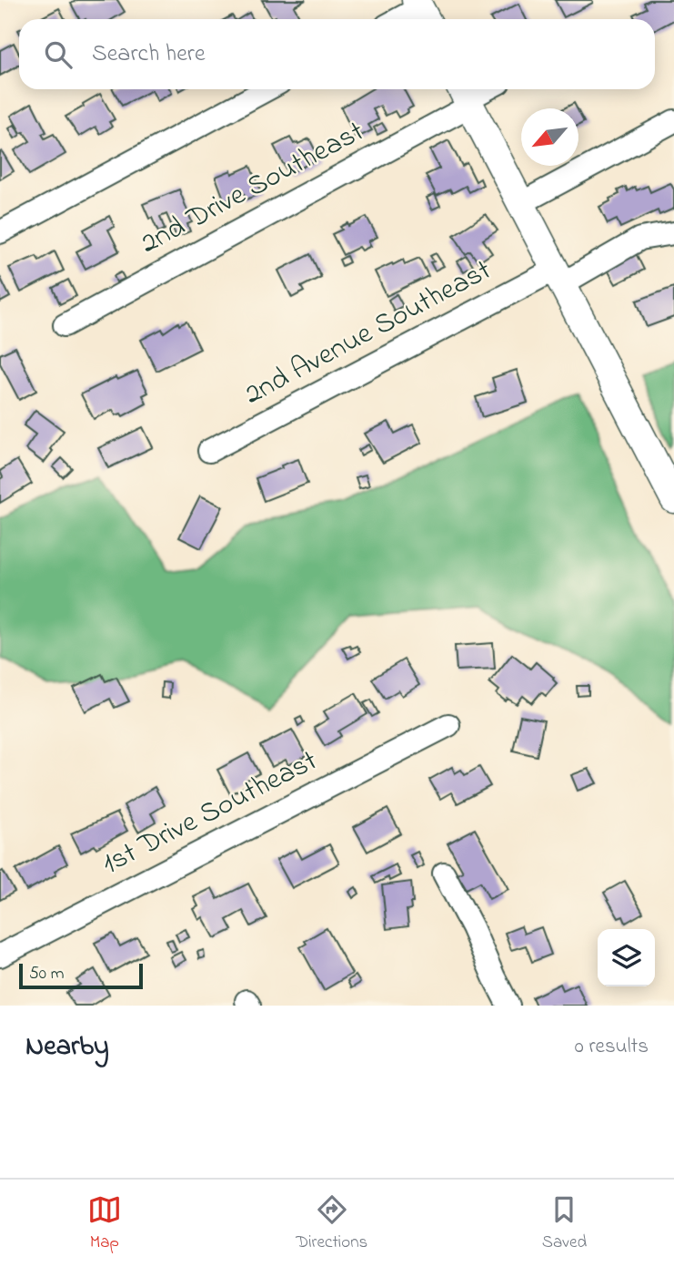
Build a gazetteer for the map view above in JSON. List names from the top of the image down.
{
  "streets": {
    "street": ["2nd Drive Southeast", "2nd Avenue Southeast", "1st Drive Southeast"]
  },
  "scale_bar": "50 m",
  "north": "bottom left",
  "page": {
    "search": "Search here",
    "scale": "50 m",
    "heading": ["Nearby", "0 results"],
    "nav": ["Map", "Directions", "Saved"]
  }
}
